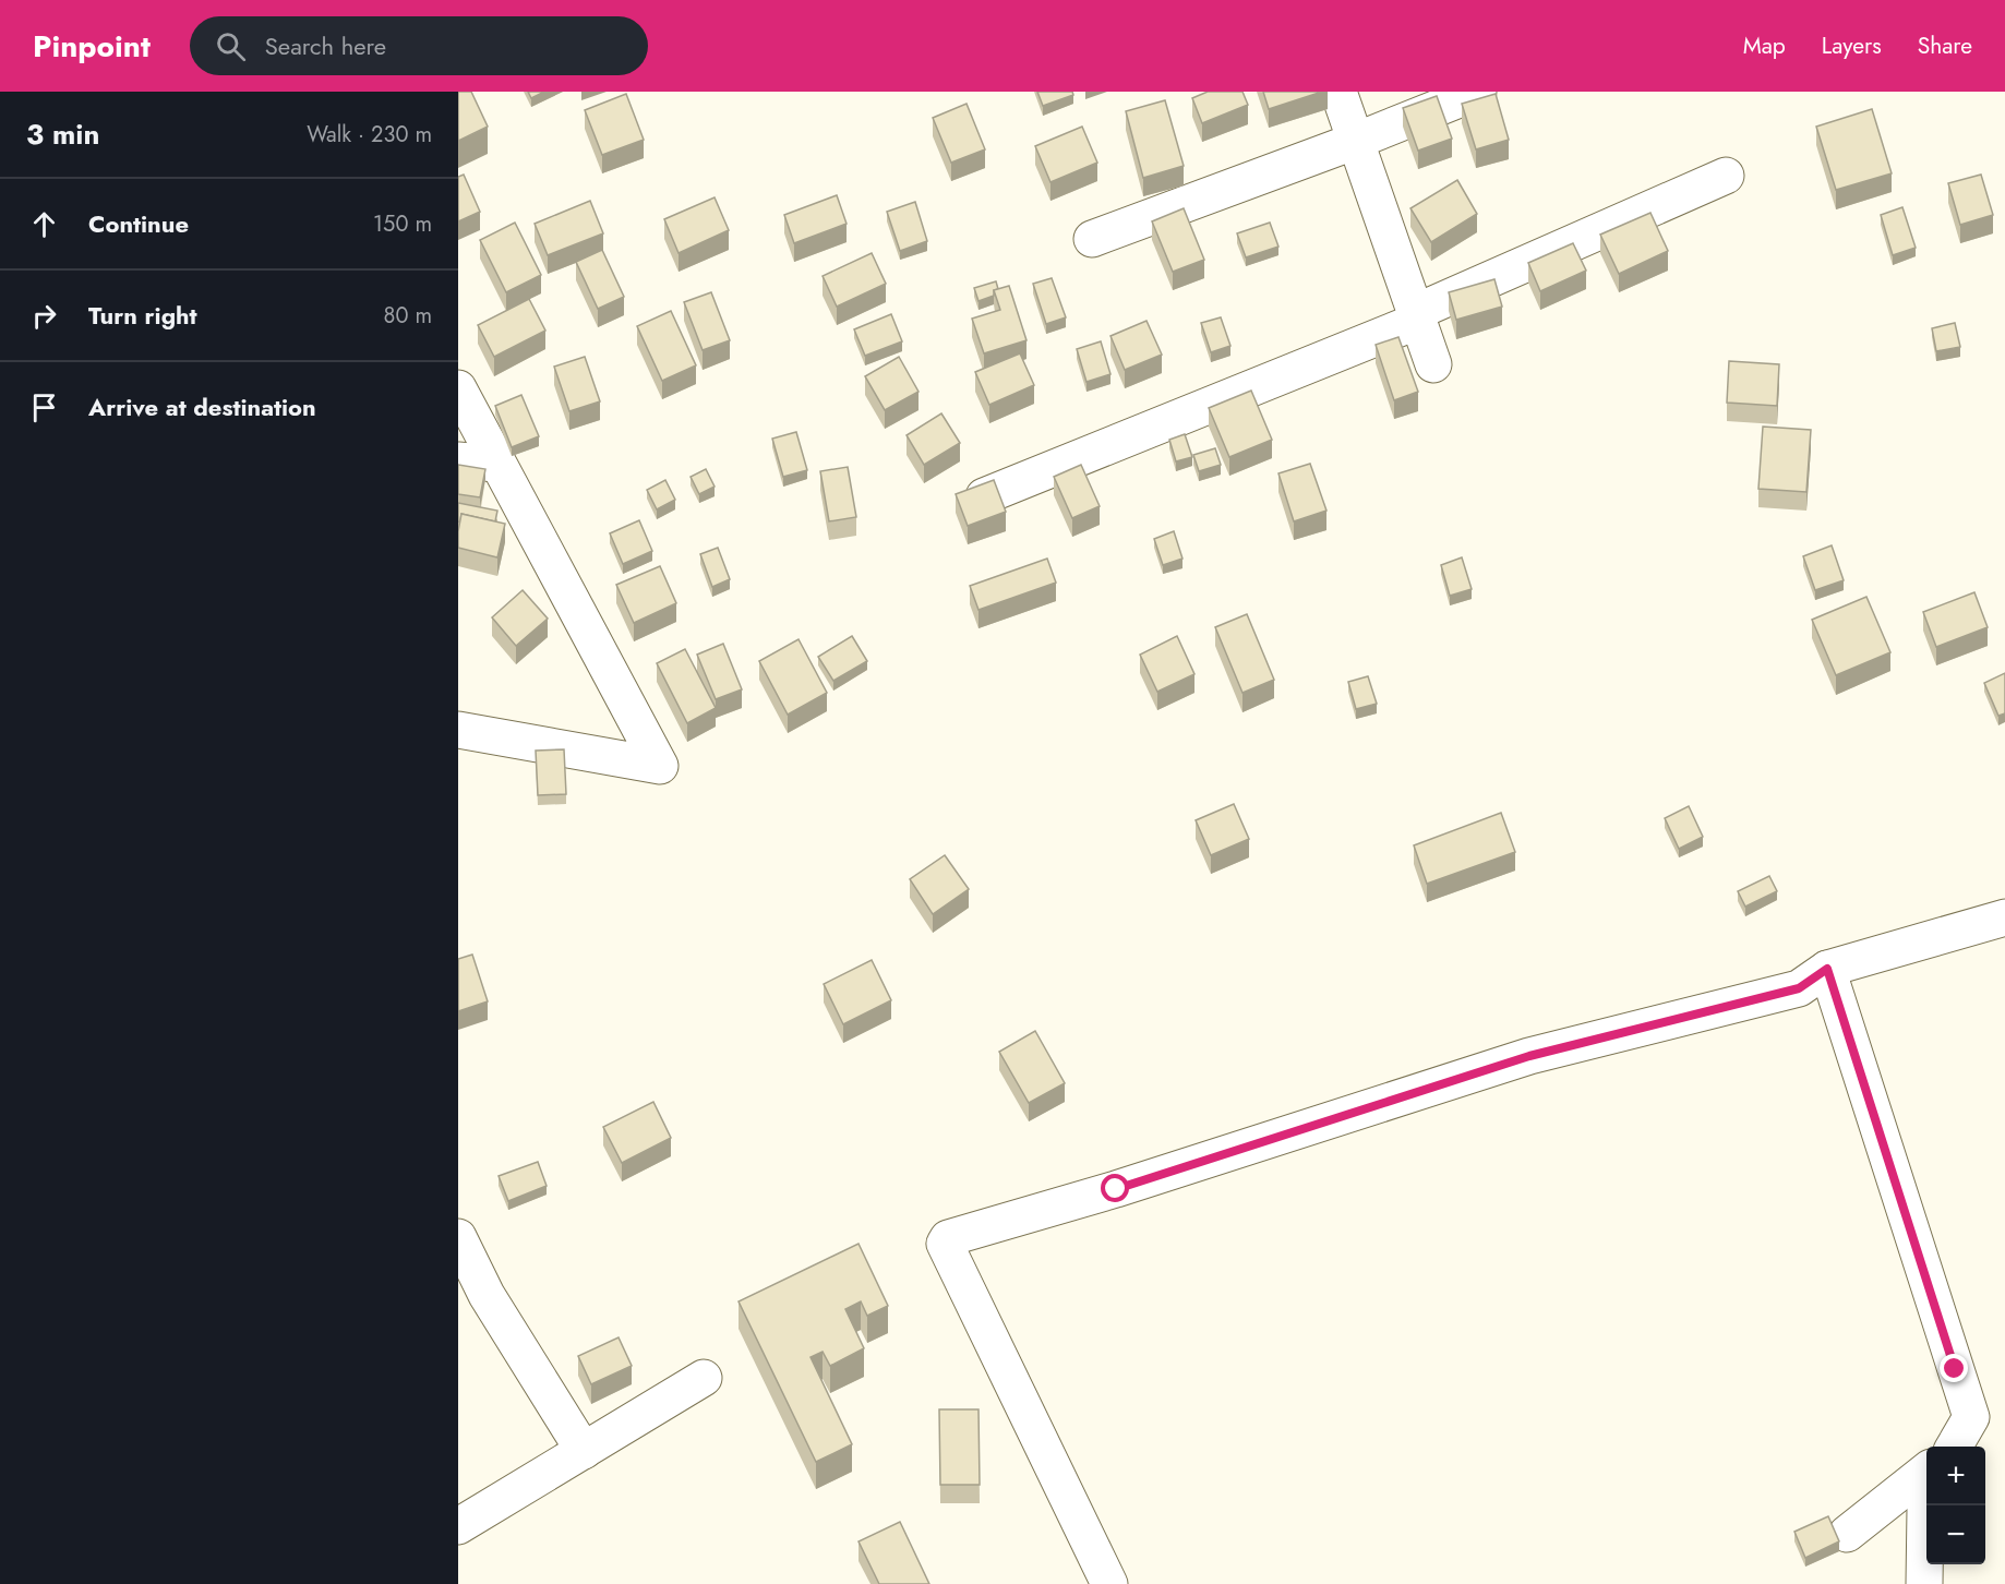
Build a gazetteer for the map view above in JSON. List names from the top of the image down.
{
  "page": {
    "header": "Pinpoint",
    "search": "Search here",
    "nav": ["Map", "Layers", "Share"],
    "heading": ["3 min", "Walk · 230 m"],
    "list": [
      ["Continue", "150 m"],
      ["Turn right", "80 m"],
      "Arrive at destination"
    ],
    "map_buttons": ["+", "−"]
  }
}
